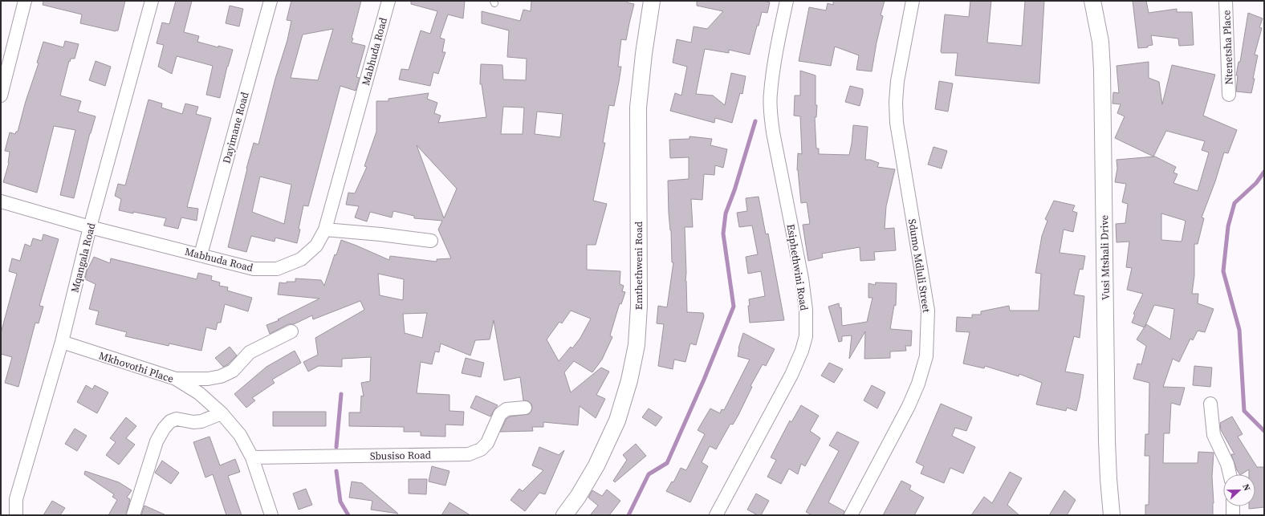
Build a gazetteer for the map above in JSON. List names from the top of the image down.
{
  "streets": {
    "street": [
      "Ntenetsha Place",
      "Mabhuda Road",
      "Dayimane Road",
      "Mqangala Road",
      "Vusi Mtshali Drive",
      "Emthethweni Road",
      "Sdumo Mdluli Street",
      "Esiphethwini Road",
      "Mkhovothi Place",
      "Sbusiso Road"
    ]
  },
  "crossings": [
    ["Mabhuda Road", "Dayimane Road"],
    ["Mabhuda Road", "Mqangala Road"],
    ["Mqangala Road", "Mkhovothi Place"],
    ["Mkhovothi Place", "Sbusiso Road"]
  ],
  "north": "right"
}
